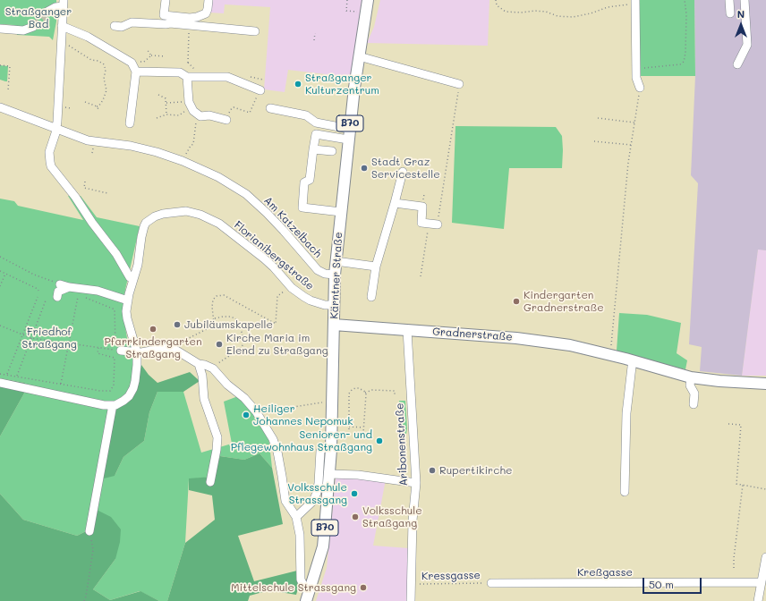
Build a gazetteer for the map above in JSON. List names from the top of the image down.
{
  "streets": {
    "main road": ["B70", "Kärntner Straße", "Gradnerstraße"],
    "street": [
      "Am Katzelbach",
      "Florianibergstraße",
      "Aribonenstraße",
      "Kreßgasse"
    ],
    "path": ["Kressgasse"]
  },
  "crossings": [
    ["Am Katzelbach", "Kärntner Straße"],
    ["Florianibergstraße", "Kärntner Straße"],
    ["Kärntner Straße", "Gradnerstraße"],
    ["Gradnerstraße", "Aribonenstraße"],
    ["Aribonenstraße", "Kressgasse"],
    ["Kreßgasse", "Kressgasse"]
  ],
  "parks": ["Straßganger Bad", "Friedhof Straßgang"],
  "places": [
    "Straßganger Kulturzentrum",
    "Stadt Graz Servicestelle",
    "Kindergarten Gradnerstraße",
    "Jubiläumskapelle",
    "Pfarrkindergarten Straßgang",
    "Kirche Maria im Elend zu Straßgang",
    "Heiliger Johannes Nepomuk",
    "Senioren- und Pflegewohnhaus Straßgang",
    "Rupertikirche",
    "Volksschule Strassgang",
    "Volksschule Straßgang",
    "Mittelschule Strassgang"
  ],
  "scale_bar": "50 m",
  "north": "top"
}
